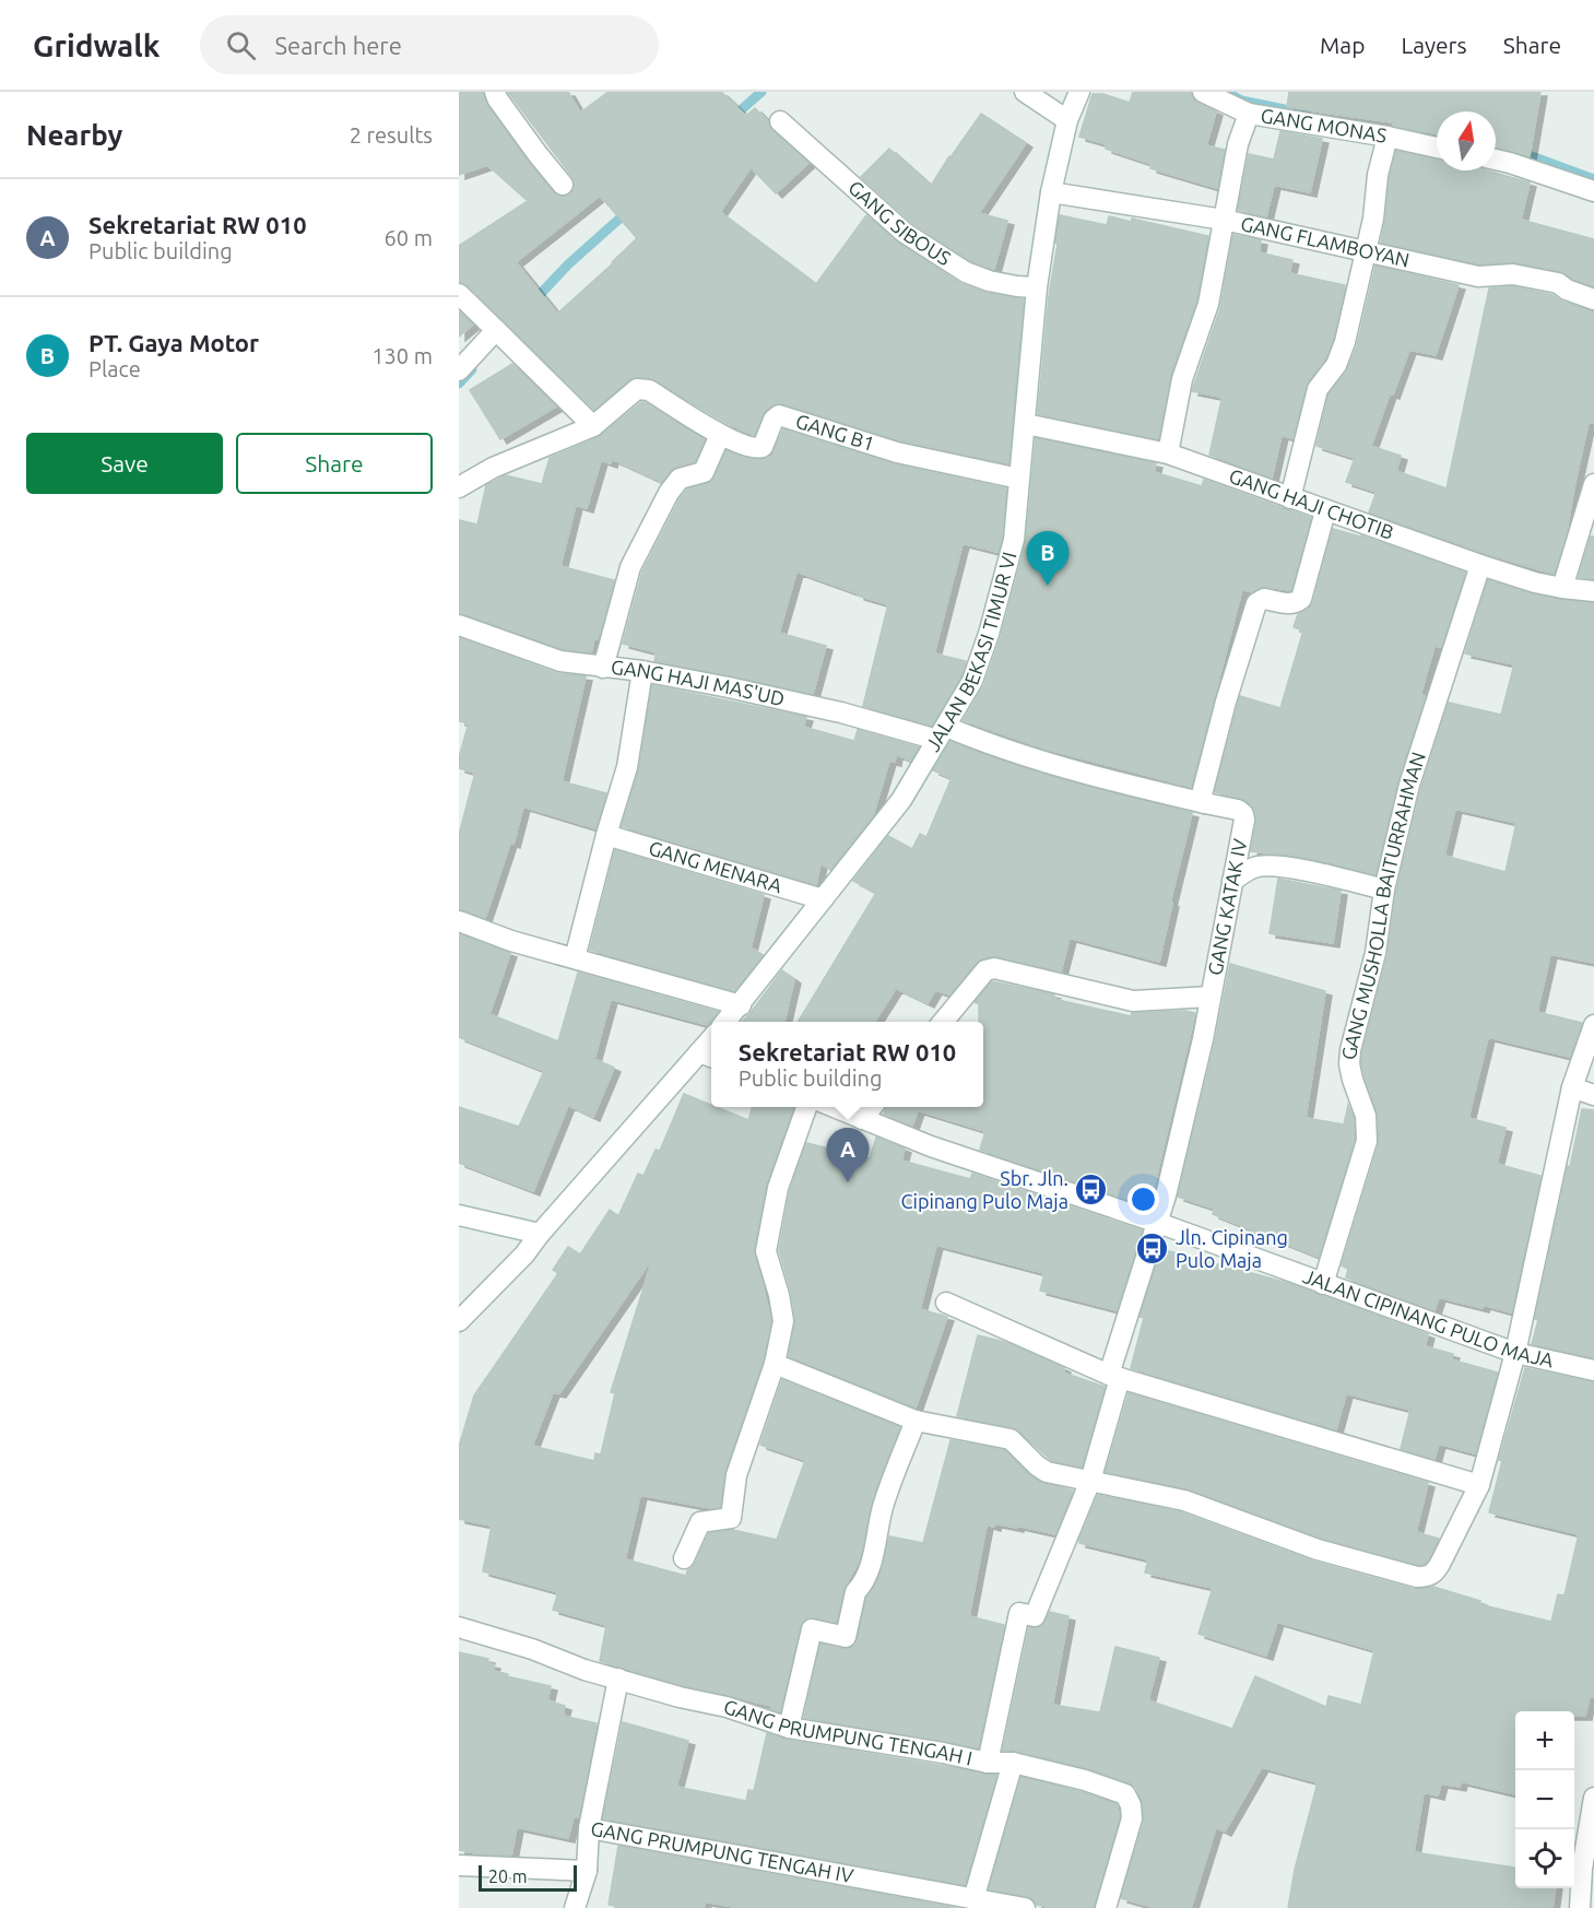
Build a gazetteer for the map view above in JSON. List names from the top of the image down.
{
  "streets": {
    "street": [
      "GANG MONAS",
      "GANG SIBOUS",
      "GANG FLAMBOYAN",
      "GANG B1",
      "GANG HAJI CHOTIB",
      "JALAN BEKASI TIMUR VI",
      "GANG HAJI MAS'UD",
      "GANG MENARA",
      "GANG MUSHOLLA BAITURRAHMAN",
      "GANG KATAK IV",
      "JALAN CIPINANG PULO MAJA",
      "GANG PRUMPUNG TENGAH I",
      "GANG PRUMPUNG TENGAH IV"
    ]
  },
  "crossings": [
    ["GANG SIBOUS", "JALAN BEKASI TIMUR VI"],
    ["GANG FLAMBOYAN", "JALAN BEKASI TIMUR VI"],
    ["GANG B1", "JALAN BEKASI TIMUR VI"],
    ["GANG HAJI CHOTIB", "JALAN BEKASI TIMUR VI"],
    ["GANG HAJI CHOTIB", "GANG MUSHOLLA BAITURRAHMAN"],
    ["JALAN BEKASI TIMUR VI", "GANG HAJI MAS'UD"],
    ["JALAN BEKASI TIMUR VI", "GANG MENARA"],
    ["GANG HAJI MAS'UD", "GANG KATAK IV"],
    ["GANG MUSHOLLA BAITURRAHMAN", "JALAN CIPINANG PULO MAJA"],
    ["GANG KATAK IV", "JALAN CIPINANG PULO MAJA"],
    ["GANG KATAK IV", "GANG PRUMPUNG TENGAH I"]
  ],
  "places": {
    "bus stop": ["Sbr. Jln. Cipinang Pulo Maja", "Jln. Cipinang Pulo Maja"]
  },
  "scale_bar": "20 m",
  "north": "top",
  "page": {
    "header": "Gridwalk",
    "search": "Search here",
    "nav": ["Map", "Layers", "Share"],
    "heading": ["Nearby", "2 results"],
    "list": [
      {
        "mark": "A",
        "name": "Sekretariat RW 010",
        "note": "Public building",
        "value": "60 m"
      },
      {
        "mark": "B",
        "name": "PT. Gaya Motor",
        "note": "Place",
        "value": "130 m"
      }
    ],
    "buttons": ["Save", "Share"],
    "pins": ["B", "A"],
    "popup": ["Sekretariat RW 010", "Public building"],
    "map_buttons": ["+", "−"],
    "scale": "20 m"
  }
}
